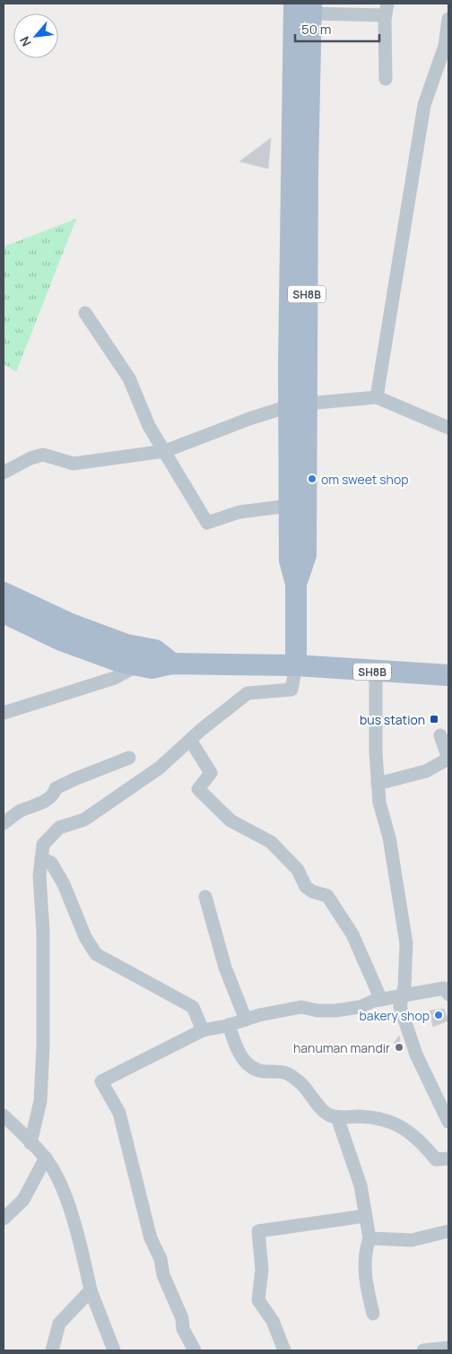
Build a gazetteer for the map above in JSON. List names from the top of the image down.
{
  "streets": {
    "main road": ["SH8B"]
  },
  "places": {
    "other": ["om sweet shop", "bakery shop", "hanuman mandir"],
    "transit": ["bus station"]
  },
  "scale_bar": "50 m",
  "north": "bottom left"
}
